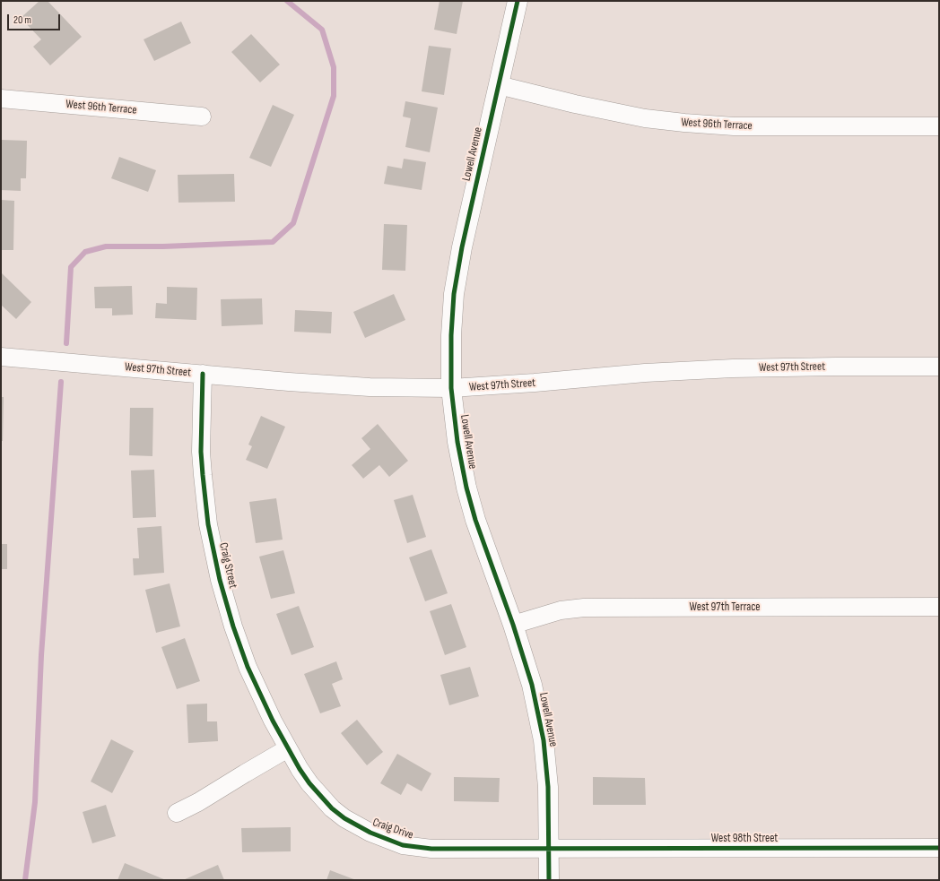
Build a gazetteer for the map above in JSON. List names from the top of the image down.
{
  "streets": {
    "street": [
      "West 96th Terrace",
      "Lowell Avenue",
      "West 97th Street",
      "Craig Street",
      "West 97th Terrace",
      "Craig Drive",
      "West 98th Street"
    ]
  },
  "crossings": [
    ["West 96th Terrace", "Lowell Avenue"],
    ["Lowell Avenue", "West 97th Street"],
    ["Lowell Avenue", "West 97th Terrace"],
    ["Lowell Avenue", "Craig Drive"],
    ["Lowell Avenue", "West 98th Street"],
    ["West 97th Street", "Craig Street"],
    ["Craig Street", "Craig Drive"],
    ["Craig Drive", "West 98th Street"]
  ],
  "scale_bar": "20 m"
}
